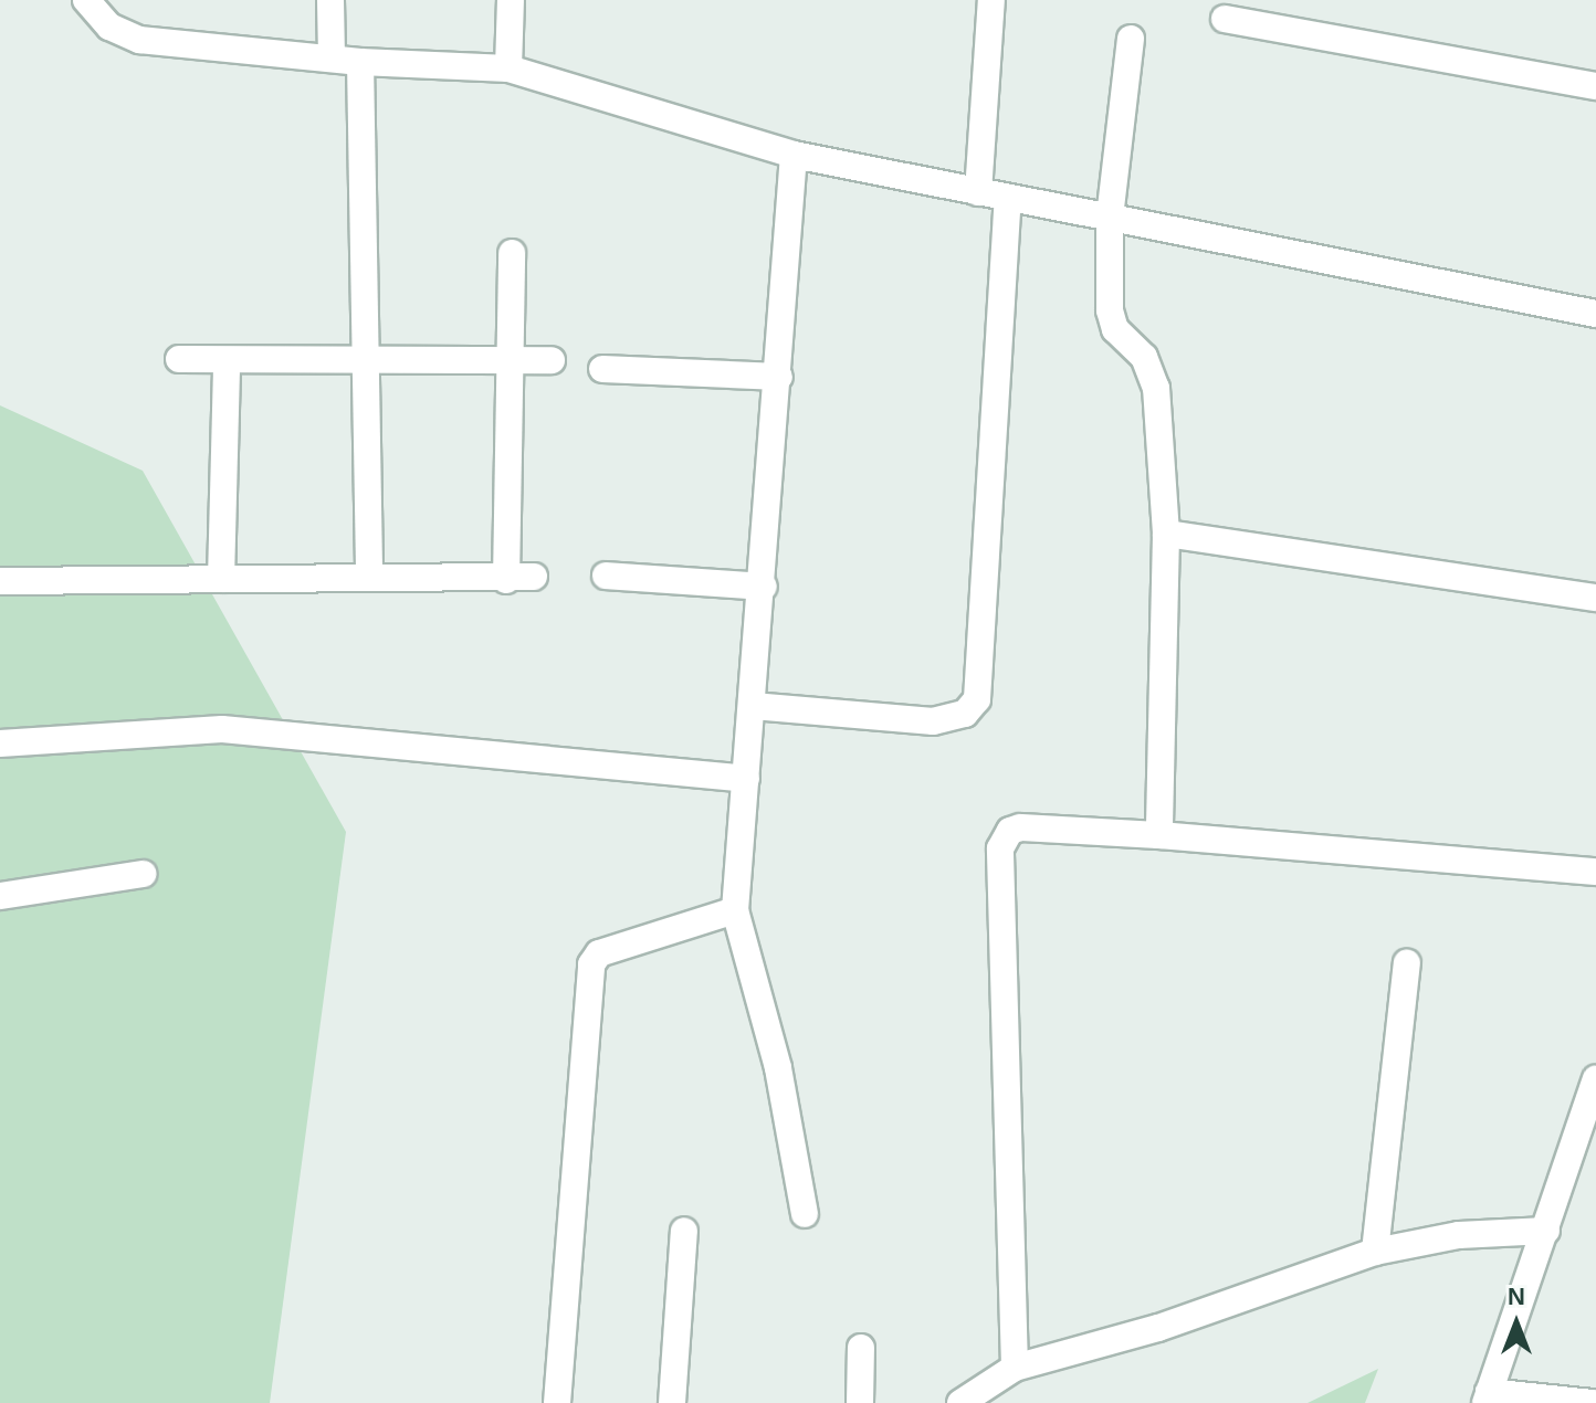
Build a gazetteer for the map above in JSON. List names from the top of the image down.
{
  "north": "top"
}
